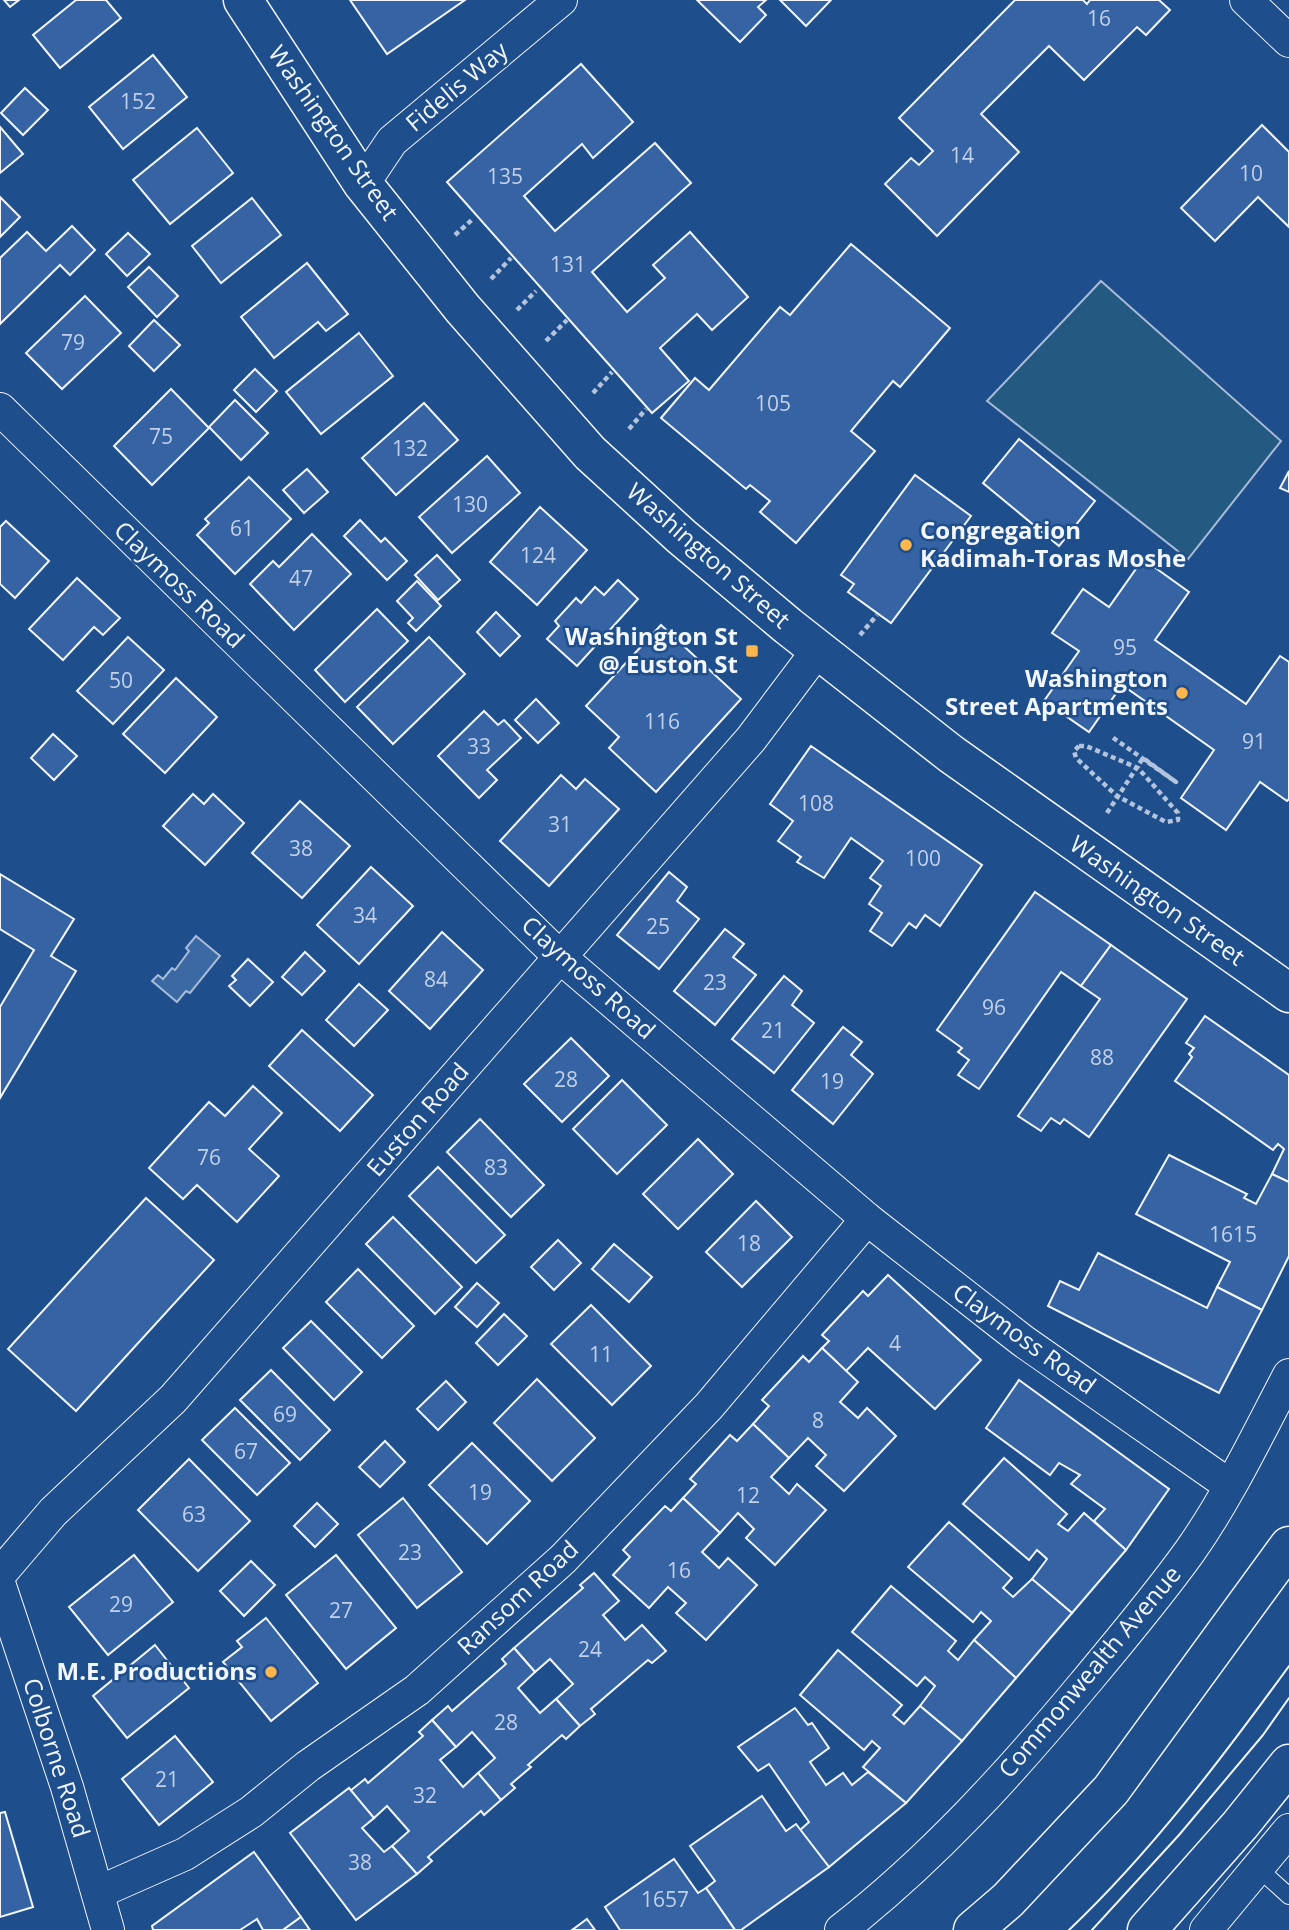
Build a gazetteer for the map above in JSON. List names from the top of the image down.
{
  "streets": {
    "main road": ["Washington Street"],
    "street": [
      "Fidelis Way",
      "Claymoss Road",
      "Euston Road",
      "Ransom Road",
      "Commonwealth Avenue",
      "Colborne Road"
    ]
  },
  "crossings": [
    ["Fidelis Way", "Washington Street"],
    ["Washington Street", "Euston Road"],
    ["Claymoss Road", "Euston Road"],
    ["Claymoss Road", "Ransom Road"],
    ["Claymoss Road", "Commonwealth Avenue"],
    ["Ransom Road", "Colborne Road"]
  ],
  "places": {
    "other": ["Congregation Kadimah-Toras Moshe", "Washington Street Apartments", "M.E. Productions"],
    "transit": ["Washington St @ Euston St"]
  },
  "house_numbers": [
    "16",
    "152",
    "14",
    "10",
    "135",
    "131",
    "79",
    "105",
    "75",
    "132",
    "130",
    "61",
    "124",
    "47",
    "95",
    "50",
    "116",
    "91",
    "33",
    "108",
    "31",
    "38",
    "100",
    "34",
    "25",
    "84",
    "23",
    "96",
    "21",
    "88",
    "28",
    "19",
    "76",
    "83",
    "1615",
    "18",
    "4",
    "11",
    "69",
    "8",
    "67",
    "19",
    "12",
    "63",
    "23",
    "16",
    "29",
    "27",
    "24",
    "28",
    "21",
    "32",
    "38",
    "1657"
  ]
}
